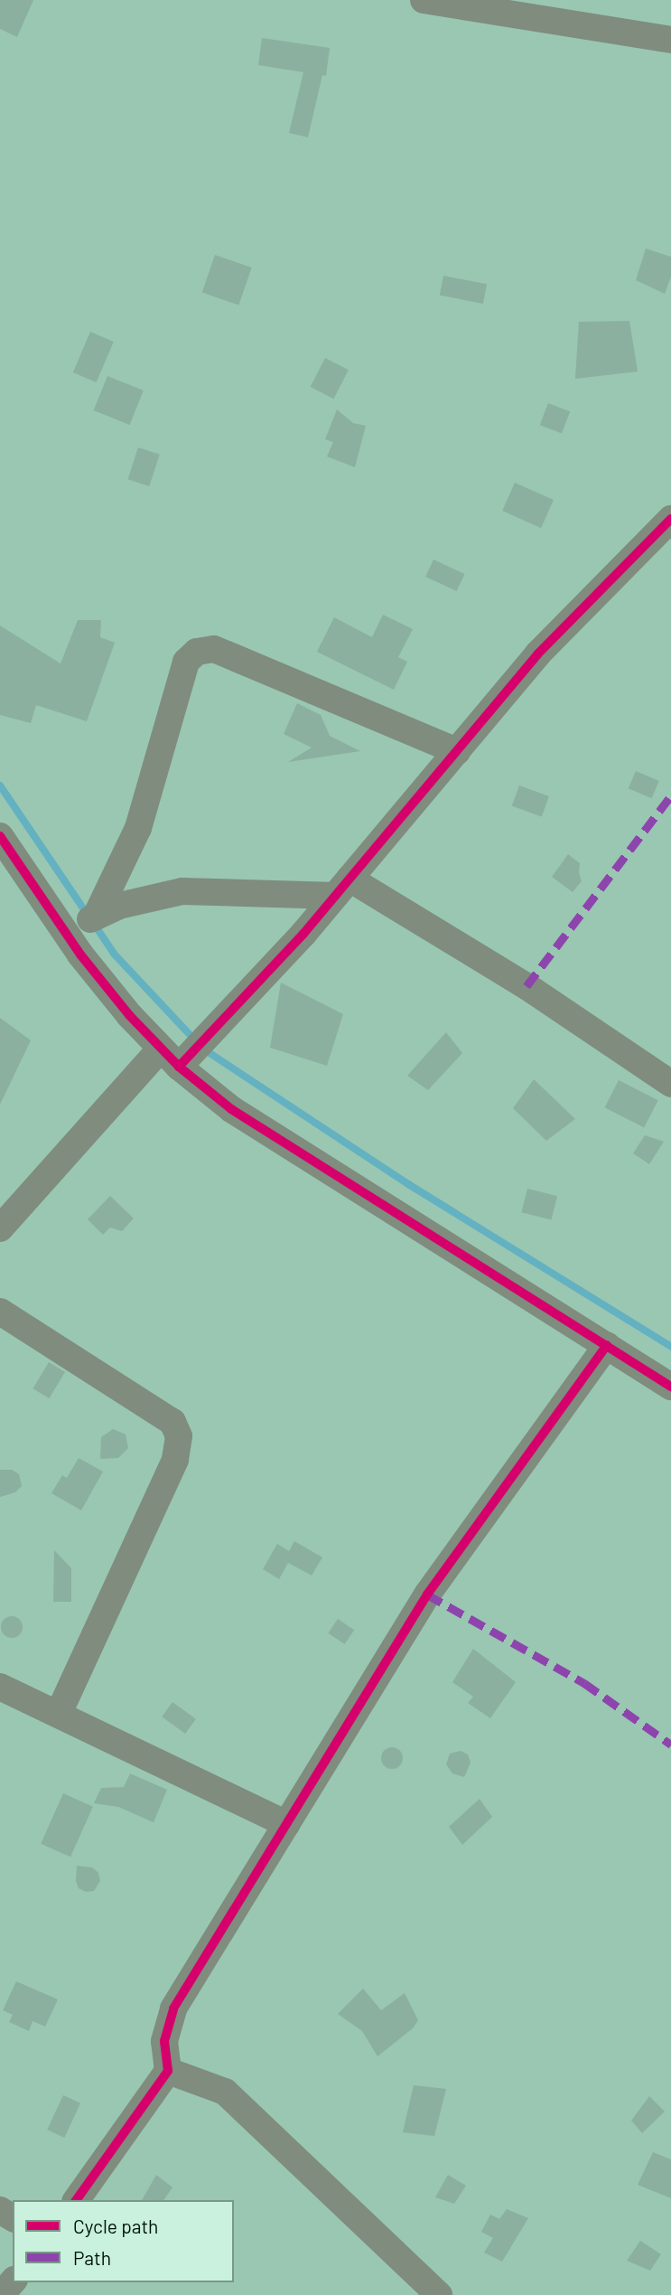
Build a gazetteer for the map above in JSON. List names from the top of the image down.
{
  "legend": ["Cycle path", "Path"]
}
